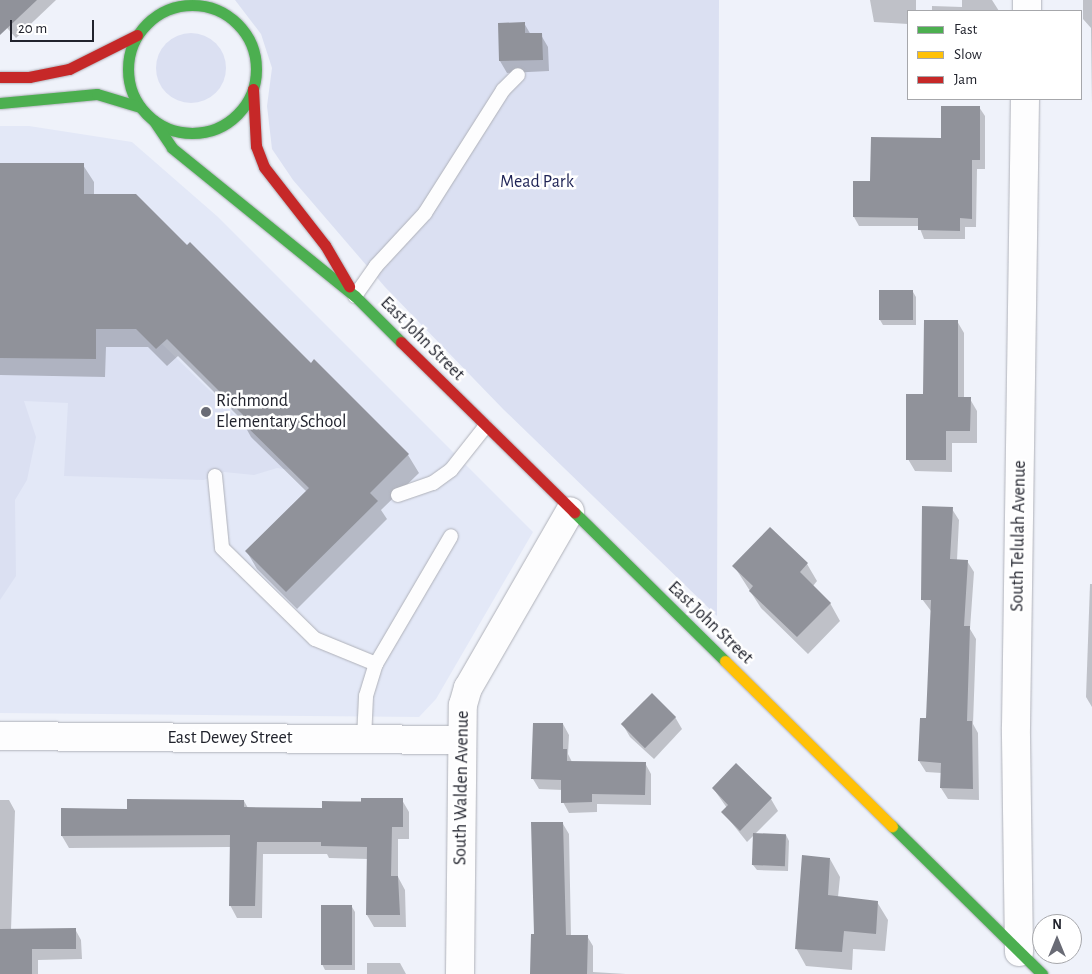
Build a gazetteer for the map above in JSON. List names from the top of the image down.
{
  "streets": {
    "street": [
      "East John Street",
      "South Telulah Avenue",
      "East Dewey Street",
      "South Walden Avenue"
    ]
  },
  "crossings": [
    ["East John Street", "South Telulah Avenue"],
    ["East John Street", "South Walden Avenue"],
    ["East Dewey Street", "South Walden Avenue"]
  ],
  "parks": ["Mead Park"],
  "places": ["Richmond Elementary School"],
  "legend": ["Fast", "Slow", "Jam"],
  "scale_bar": "20 m",
  "north": "top"
}
